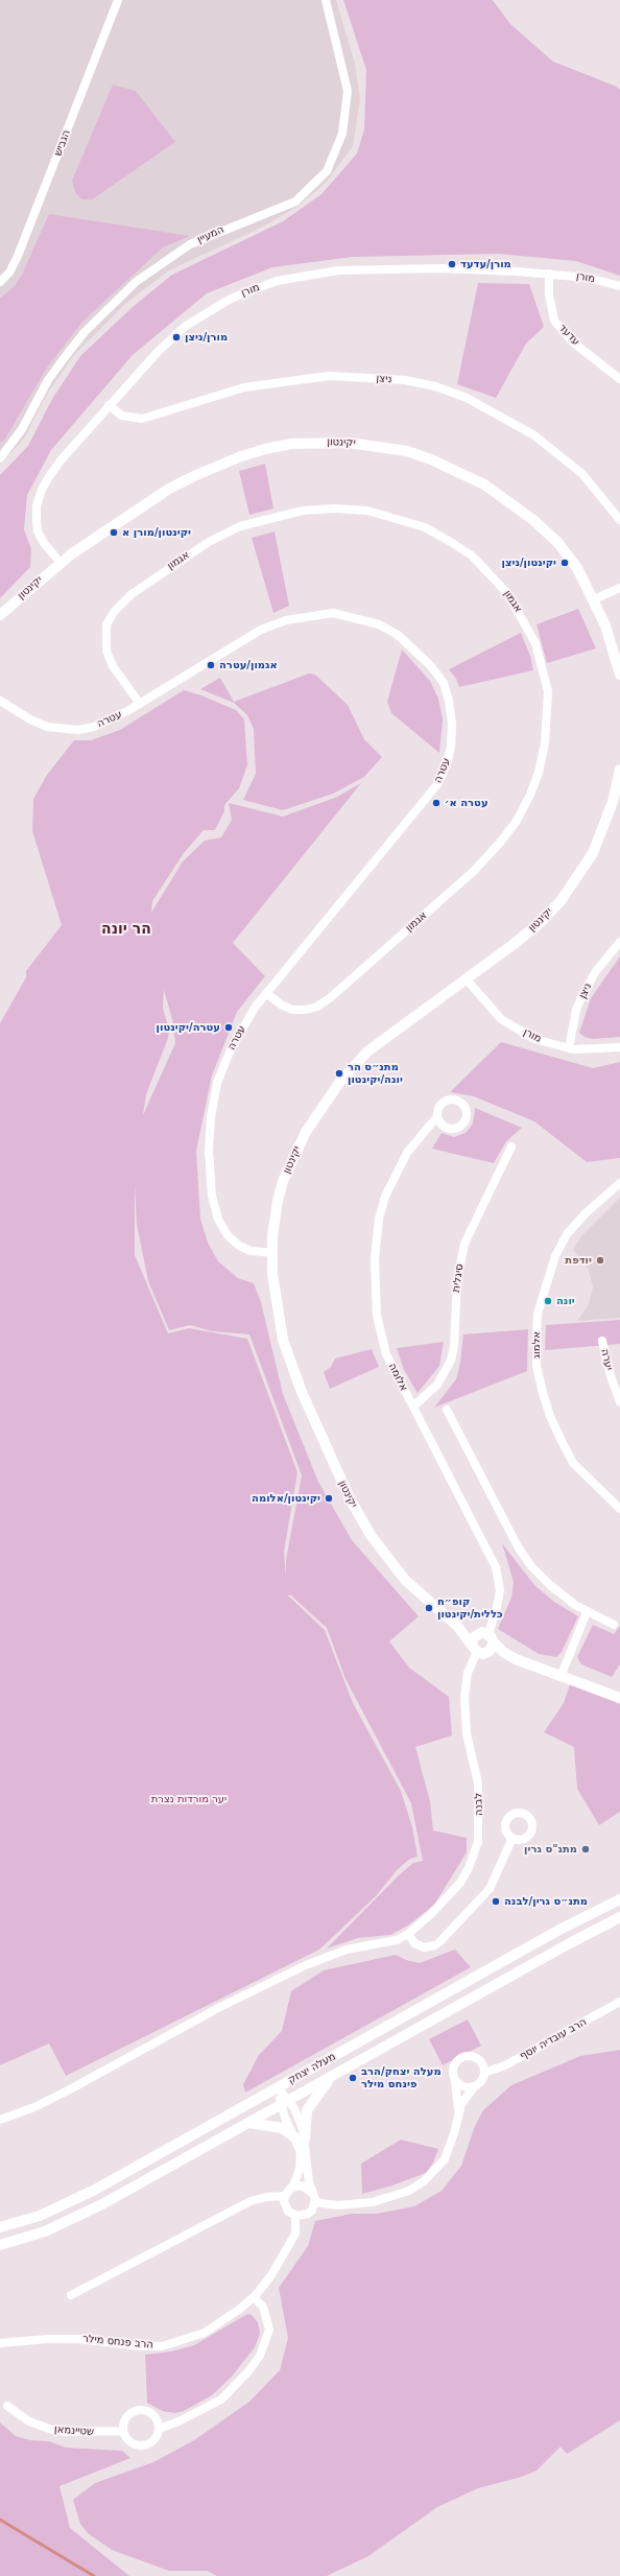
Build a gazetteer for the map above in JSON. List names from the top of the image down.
{
  "streets": {
    "street": [
      "הגביש",
      "המעיין",
      "מורן",
      "עדעד",
      "ניצן",
      "יקינטון",
      "אגמון",
      "עטרה",
      "סיגלית",
      "אלמוג",
      "יערה",
      "אלומה",
      "לבנה",
      "הרב עובדיה יוסף",
      "מעלה יצחק",
      "הרב פנחס מילר",
      "שטיינמאן"
    ]
  },
  "crossings": [
    ["מורן", "עדעד"],
    ["מורן", "ניצן"],
    ["מורן", "יקינטון"],
    ["יקינטון", "עטרה"],
    ["יקינטון", "אלומה"],
    ["יקינטון", "לבנה"],
    ["אגמון", "עטרה"],
    ["סיגלית", "אלומה"],
    ["אלומה", "לבנה"]
  ],
  "districts": ["הר יונה"],
  "parks": ["יער מורדות נצרת"],
  "places": [
    "מורן/עדעד",
    "מורן/ניצן",
    "יקינטון/מורן א",
    "יקינטון/ניצן",
    "אגמון/עטרה",
    "עטרה א׳",
    "עטרה/יקינטון",
    "מתנ״ס הר יונה/יקינטון",
    "יודפת",
    "יונה",
    "יקינטון/אלומה",
    "קופ״ח כללית/יקינטון",
    "מתנ\"ס גרין",
    "מתנ״ס גרין/לבנה",
    "מעלה יצחק/הרב פינחס מילר"
  ]
}
